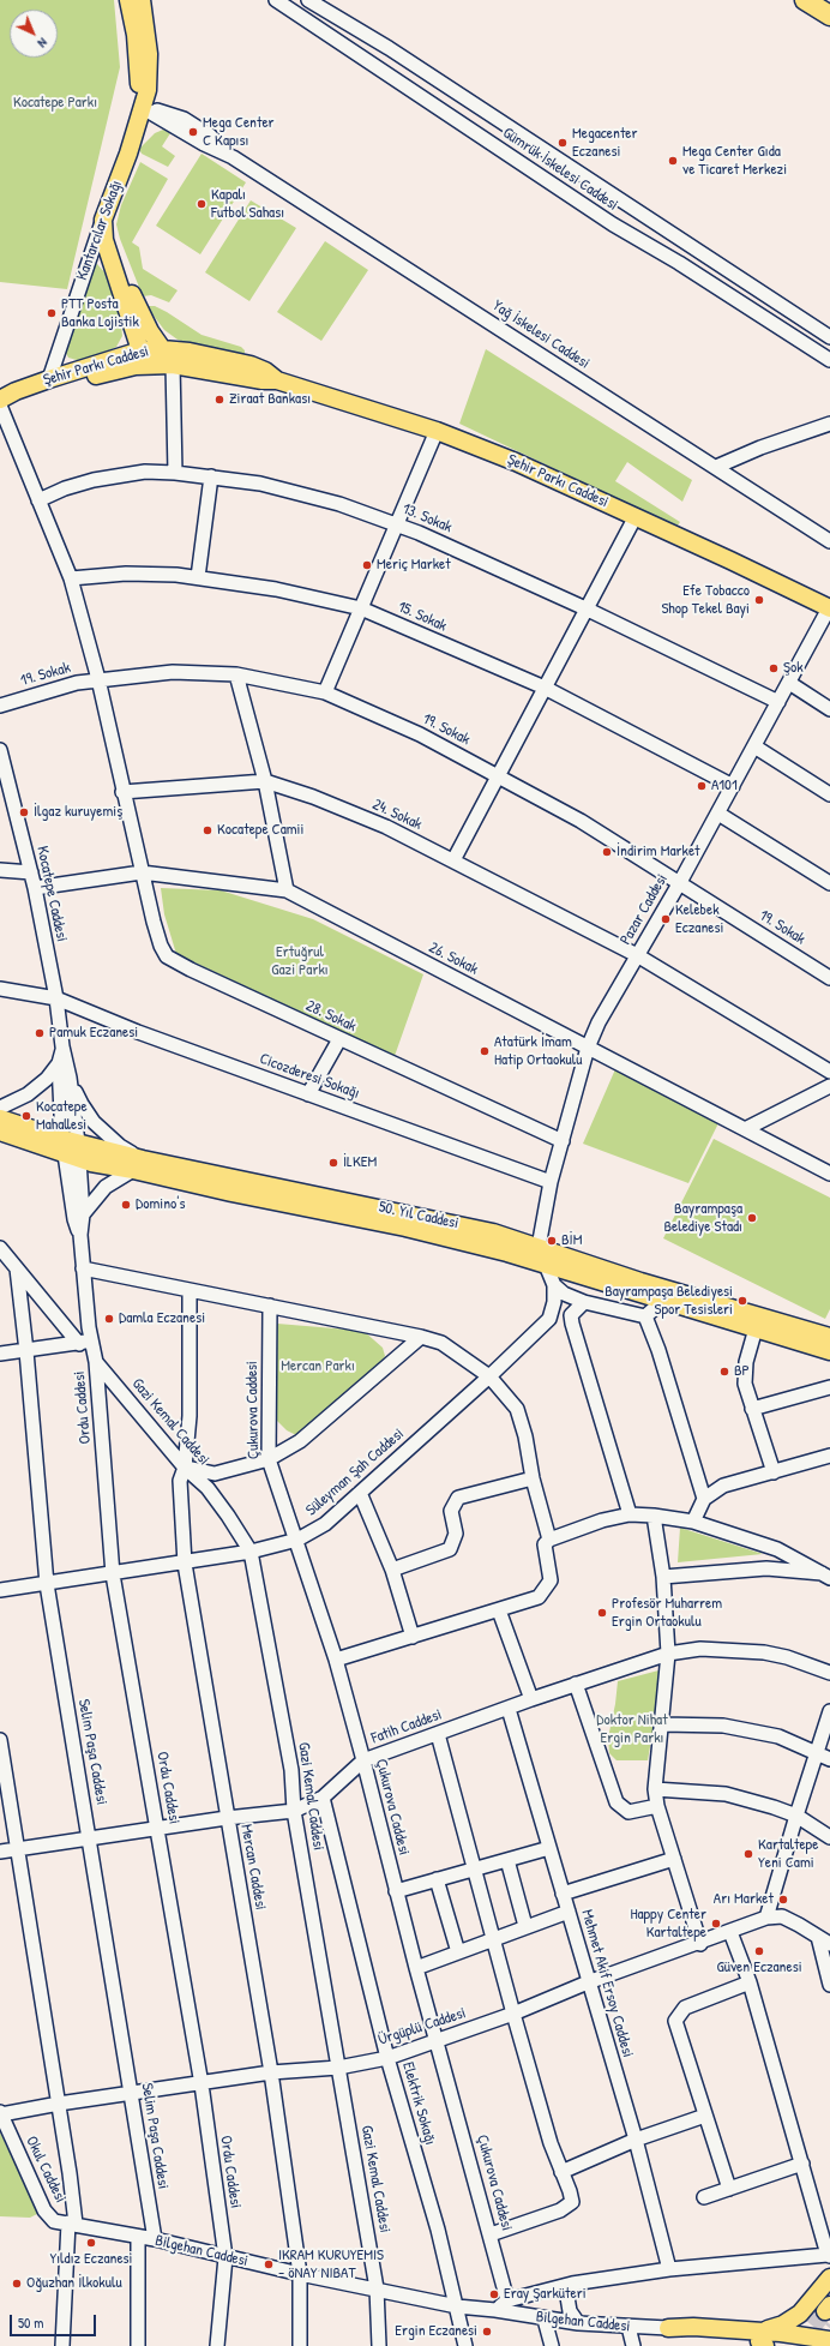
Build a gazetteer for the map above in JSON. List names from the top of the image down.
{
  "streets": {
    "main road": [
      "Kantarcılar Sokağı",
      "Şehir Parkı Caddesi",
      "50. Yıl Caddesi",
      "Bilgehan Caddesi"
    ],
    "street": [
      "Gümrük İskelesi Caddesi",
      "Yağ İskelesi Caddesi",
      "13. Sokak",
      "15. Sokak",
      "19. Sokak",
      "24. Sokak",
      "Kocatepe Caddesi",
      "Pazar Caddesi",
      "26. Sokak",
      "28. Sokak",
      "Cicozderesi Sokağı",
      "Ordu Caddesi",
      "Çukurova Caddesi",
      "Gazi Kemal Caddesi",
      "Süleyman Şah Caddesi",
      "Fatih Caddesi",
      "Selim Paşa Caddesi",
      "Mercan Caddesi",
      "Mehmet Akif Ersoy Caddesi",
      "Ürgüplü Caddesi",
      "Elektrik Sokağı",
      "Okul Caddesi"
    ]
  },
  "crossings": [
    ["Kantarcılar Sokağı", "Yağ İskelesi Caddesi"],
    ["Kantarcılar Sokağı", "Şehir Parkı Caddesi"],
    ["Şehir Parkı Caddesi", "Pazar Caddesi"],
    ["13. Sokak", "Pazar Caddesi"],
    ["13. Sokak", "28. Sokak"],
    ["15. Sokak", "Pazar Caddesi"],
    ["15. Sokak", "28. Sokak"],
    ["19. Sokak", "Pazar Caddesi"],
    ["19. Sokak", "28. Sokak"],
    ["24. Sokak", "Pazar Caddesi"],
    ["24. Sokak", "28. Sokak"],
    ["Kocatepe Caddesi", "26. Sokak"],
    ["Kocatepe Caddesi", "Cicozderesi Sokağı"],
    ["Kocatepe Caddesi", "50. Yıl Caddesi"],
    ["Kocatepe Caddesi", "Ordu Caddesi"],
    ["Pazar Caddesi", "26. Sokak"],
    ["Pazar Caddesi", "28. Sokak"],
    ["Pazar Caddesi", "Cicozderesi Sokağı"],
    ["Pazar Caddesi", "50. Yıl Caddesi"],
    ["26. Sokak", "28. Sokak"],
    ["50. Yıl Caddesi", "Ordu Caddesi"],
    ["50. Yıl Caddesi", "Süleyman Şah Caddesi"],
    ["Ordu Caddesi", "Gazi Kemal Caddesi"],
    ["Ordu Caddesi", "Süleyman Şah Caddesi"],
    ["Ordu Caddesi", "Fatih Caddesi"],
    ["Ordu Caddesi", "Ürgüplü Caddesi"],
    ["Ordu Caddesi", "Bilgehan Caddesi"],
    ["Çukurova Caddesi", "Süleyman Şah Caddesi"],
    ["Çukurova Caddesi", "Fatih Caddesi"],
    ["Çukurova Caddesi", "Ürgüplü Caddesi"],
    ["Gazi Kemal Caddesi", "Süleyman Şah Caddesi"],
    ["Gazi Kemal Caddesi", "Fatih Caddesi"],
    ["Gazi Kemal Caddesi", "Mercan Caddesi"],
    ["Gazi Kemal Caddesi", "Ürgüplü Caddesi"],
    ["Gazi Kemal Caddesi", "Bilgehan Caddesi"],
    ["Süleyman Şah Caddesi", "Selim Paşa Caddesi"],
    ["Süleyman Şah Caddesi", "Mercan Caddesi"],
    ["Fatih Caddesi", "Selim Paşa Caddesi"],
    ["Fatih Caddesi", "Mercan Caddesi"],
    ["Fatih Caddesi", "Mehmet Akif Ersoy Caddesi"],
    ["Fatih Caddesi", "Elektrik Sokağı"],
    ["Selim Paşa Caddesi", "Ürgüplü Caddesi"],
    ["Selim Paşa Caddesi", "Bilgehan Caddesi"],
    ["Mercan Caddesi", "Ürgüplü Caddesi"],
    ["Mercan Caddesi", "Bilgehan Caddesi"],
    ["Mehmet Akif Ersoy Caddesi", "Ürgüplü Caddesi"],
    ["Ürgüplü Caddesi", "Elektrik Sokağı"],
    ["Ürgüplü Caddesi", "Okul Caddesi"],
    ["Elektrik Sokağı", "Bilgehan Caddesi"],
    ["Okul Caddesi", "Bilgehan Caddesi"]
  ],
  "parks": [
    "Kocatepe Parkı",
    "Ertuğrul Gazi Parkı",
    "Mercan Parkı",
    "Doktor Nihat Ergin Parkı"
  ],
  "places": [
    "Mega Center C Kapısı",
    "Megacenter Eczanesi",
    "Mega Center Gıda ve Ticaret Merkezi",
    "Kapalı Futbol Sahası",
    "PTT Posta Banka Lojistik",
    "Ziraat Bankası",
    "Meriç Market",
    "Efe Tobacco Shop Tekel Bayi",
    "Şok",
    "A101",
    "İlgaz kuruyemiş",
    "Kocatepe Camii",
    "İndirim Market",
    "Kelebek Eczanesi",
    "Pamuk Eczanesi",
    "Atatürk İmam Hatip Ortaokulu",
    "Kocatepe Mahallesi",
    "İLKEM",
    "Domino's",
    "Bayrampaşa Belediye Stadı",
    "BİM",
    "Bayrampaşa Belediyesi Spor Tesisleri",
    "Damla Eczanesi",
    "BP",
    "Profesör Muharrem Ergin Ortaokulu",
    "Kartaltepe Yeni Cami",
    "Arı Market",
    "Happy Center Kartaltepe",
    "Güven Eczanesi",
    "Yıldız Eczanesi",
    "IKRAM KURUYEMIS - öNAY NIBAT",
    "Oğuzhan İlkokulu",
    "Eray Şarküteri",
    "Ergin Eczanesi"
  ],
  "scale_bar": "50 m",
  "north": "bottom right"
}
